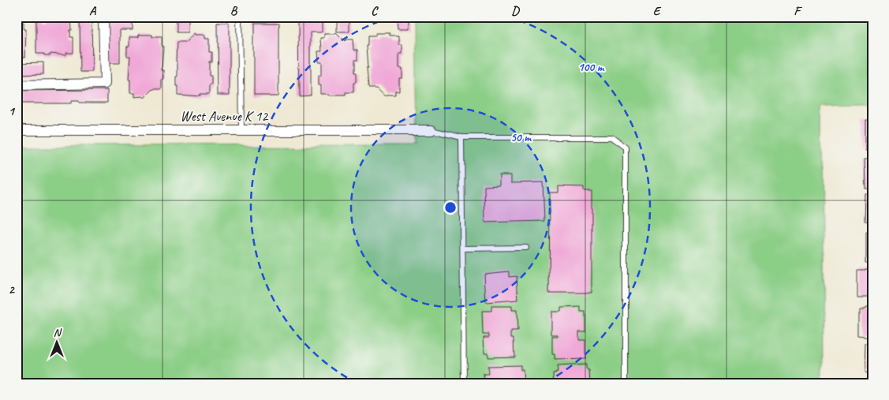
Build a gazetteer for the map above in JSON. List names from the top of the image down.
{
  "streets": {
    "street": ["West Avenue K 12"]
  },
  "north": "top",
  "grid": {
    "columns": [
      "A",
      "B",
      "C",
      "D",
      "E",
      "F"
    ],
    "rows": ["1", "2"]
  },
  "rings": ["100 m", "50 m"]
}
